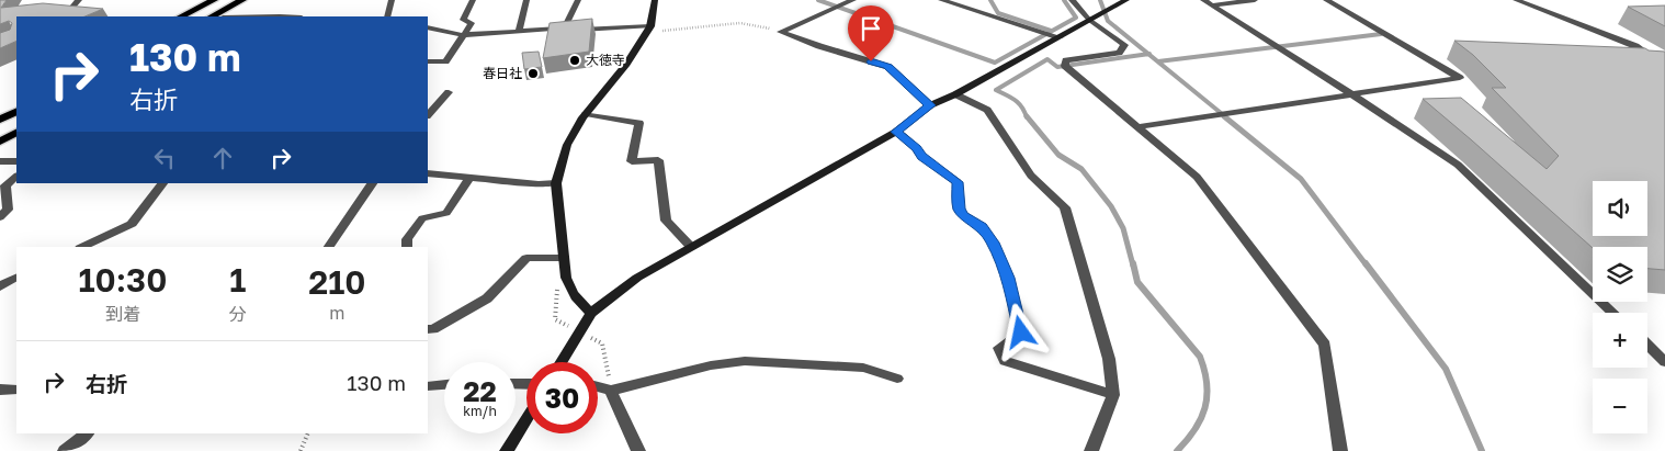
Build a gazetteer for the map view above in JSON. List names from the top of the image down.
{
  "places": ["大徳寺", "春日社"],
  "page": {
    "turn": ["130 m", "右折"],
    "map_buttons": ["+", "−"],
    "eta": [
      "10:30",
      "到着",
      "1",
      "分",
      "210",
      "m"
    ],
    "list": [
      {
        "name": "右折",
        "value": "130 m"
      }
    ],
    "speed": "22 km/h",
    "limit": "30"
  }
}
